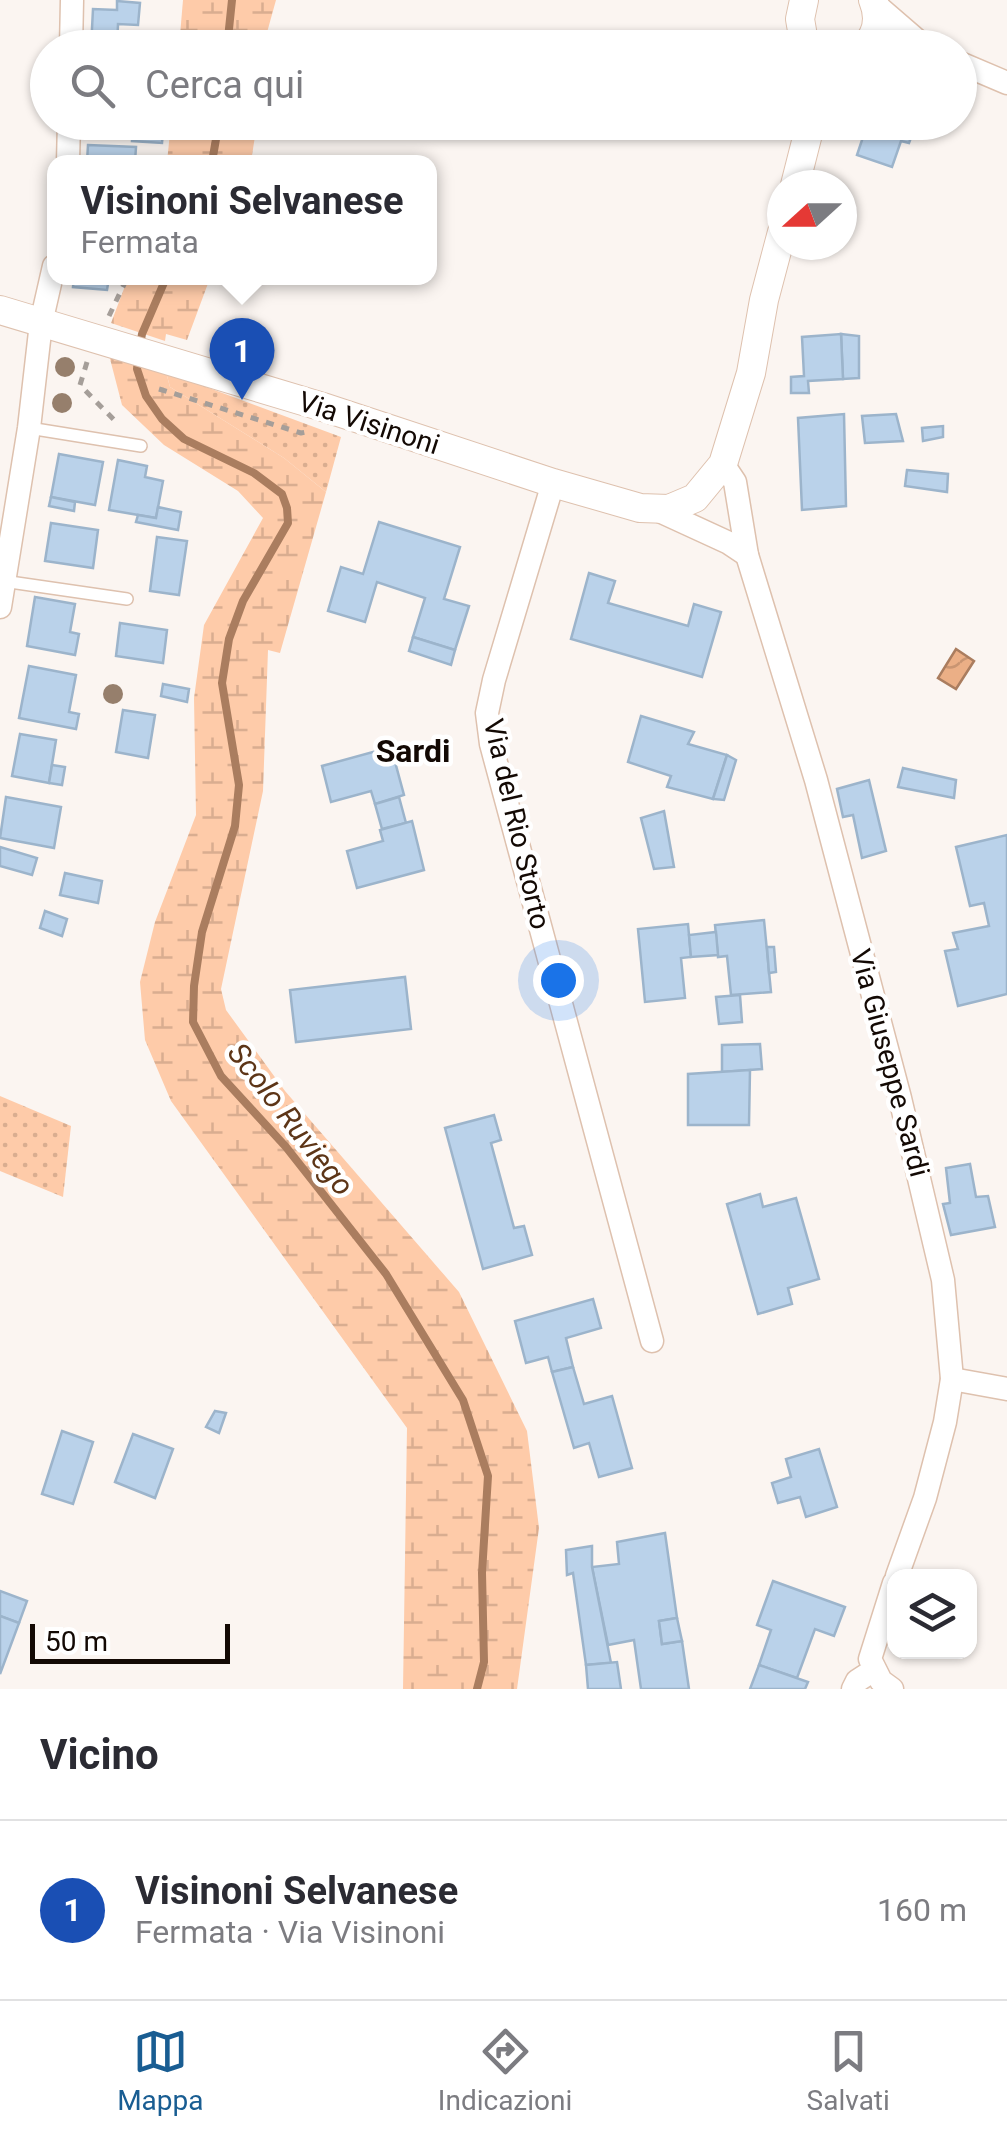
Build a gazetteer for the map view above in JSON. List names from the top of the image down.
{
  "streets": {
    "street": ["Via Visinoni", "Via del Rio Storto", "Via Giuseppe Sardi"]
  },
  "crossings": [
    ["Via Visinoni", "Via del Rio Storto"]
  ],
  "districts": ["Sardi"],
  "water": ["Scolo Ruviego"],
  "scale_bar": "50 m",
  "north": "left",
  "page": {
    "search": "Cerca qui",
    "popup": ["Visinoni Selvanese", "Fermata"],
    "pins": "1",
    "scale": "50 m",
    "heading": "Vicino",
    "list": [
      {
        "mark": "1",
        "name": "Visinoni Selvanese",
        "note": "Fermata · Via Visinoni",
        "value": "160 m"
      }
    ],
    "nav": ["Mappa", "Indicazioni", "Salvati"]
  }
}
